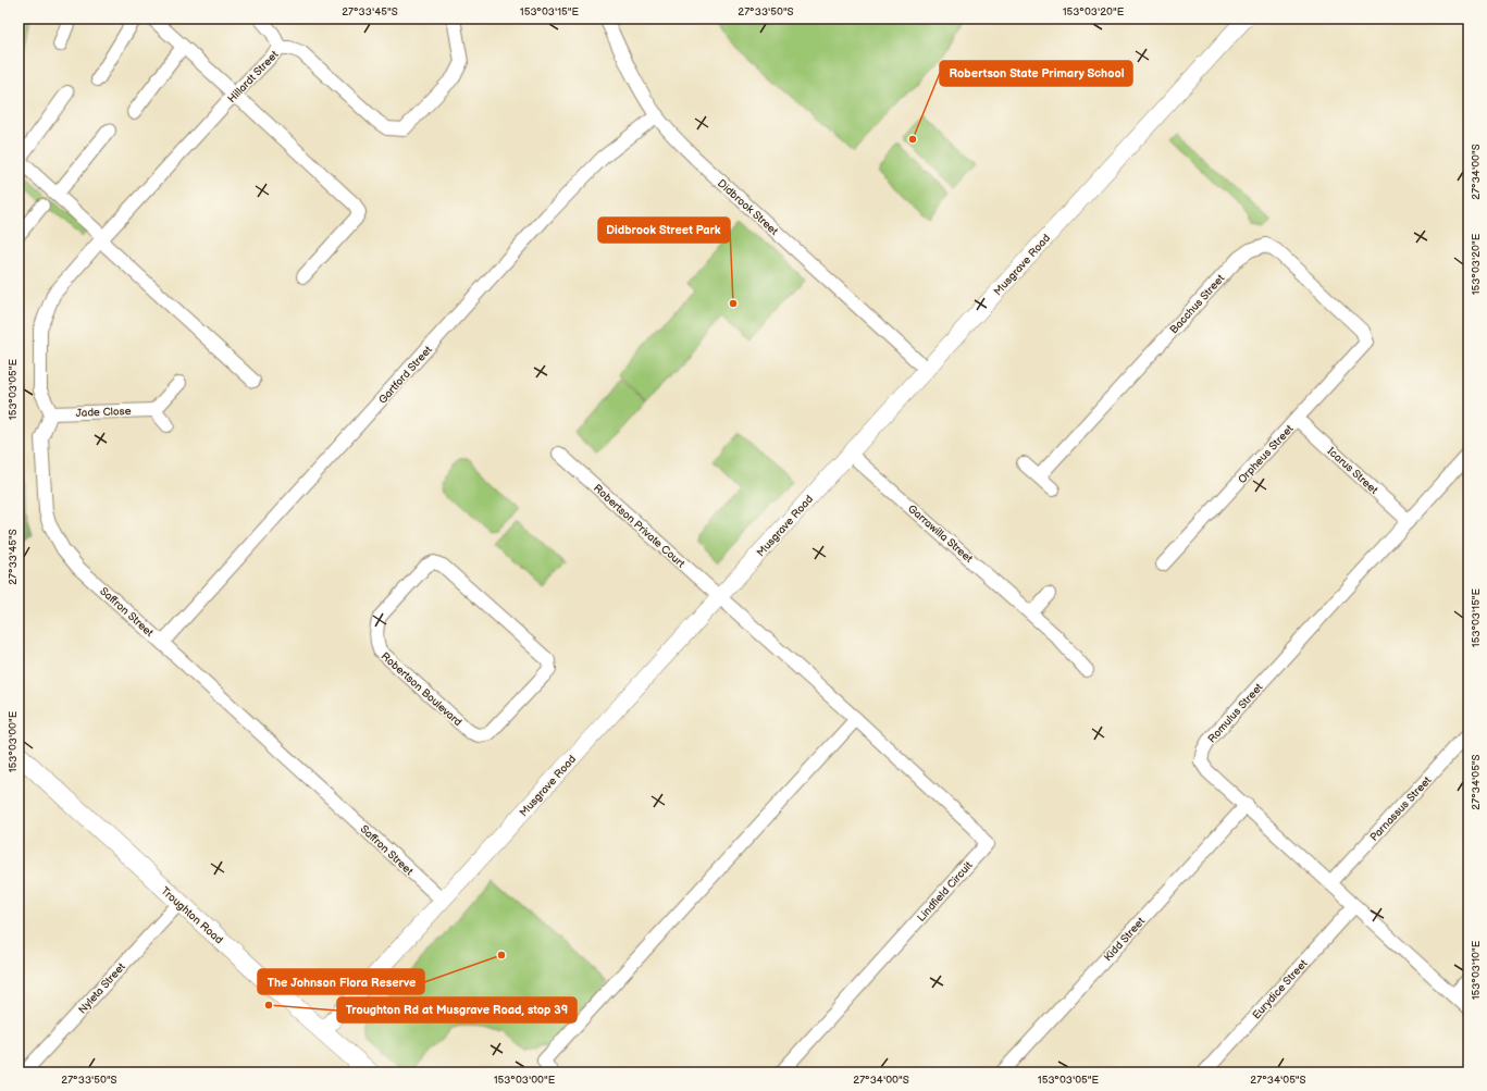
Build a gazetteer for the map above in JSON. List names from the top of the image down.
{
  "streets": {
    "main road": ["Troughton Road"],
    "street": [
      "Hillardt Street",
      "Didbrook Street",
      "Musgrave Road",
      "Bacchus Street",
      "Gartford Street",
      "Jade Close",
      "Orpheus Street",
      "Icarus Street",
      "Robertson Private Court",
      "Garrawilla Street",
      "Saffron Street",
      "Robertson Boulevard",
      "Romulus Street",
      "Parnassus Street",
      "Lindfield Circuit",
      "Kidd Street",
      "Nyleta Street",
      "Eurydice Street"
    ]
  },
  "crossings": [
    ["Didbrook Street", "Musgrave Road"],
    ["Didbrook Street", "Gartford Street"],
    ["Musgrave Road", "Robertson Private Court"],
    ["Musgrave Road", "Garrawilla Street"],
    ["Musgrave Road", "Saffron Street"],
    ["Musgrave Road", "Lindfield Circuit"],
    ["Musgrave Road", "Troughton Road"],
    ["Bacchus Street", "Orpheus Street"],
    ["Gartford Street", "Saffron Street"],
    ["Jade Close", "Saffron Street"],
    ["Orpheus Street", "Icarus Street"],
    ["Icarus Street", "Romulus Street"],
    ["Robertson Private Court", "Lindfield Circuit"],
    ["Romulus Street", "Parnassus Street"],
    ["Romulus Street", "Kidd Street"],
    ["Romulus Street", "Eurydice Street"],
    ["Troughton Road", "Nyleta Street"]
  ],
  "places": [
    "Robertson State Primary School",
    "Didbrook Street Park",
    "The Johnson Flora Reserve",
    "Troughton Rd at Musgrave Road, stop 39"
  ],
  "coordinates": [
    "27°33'45\"S",
    "153°03'15\"E",
    "27°33'50\"S",
    "153°03'20\"E",
    "27°34'00\"S",
    "153°03'05\"E",
    "153°03'00\"E",
    "27°34'05\"S",
    "153°03'10\"E"
  ]
}
